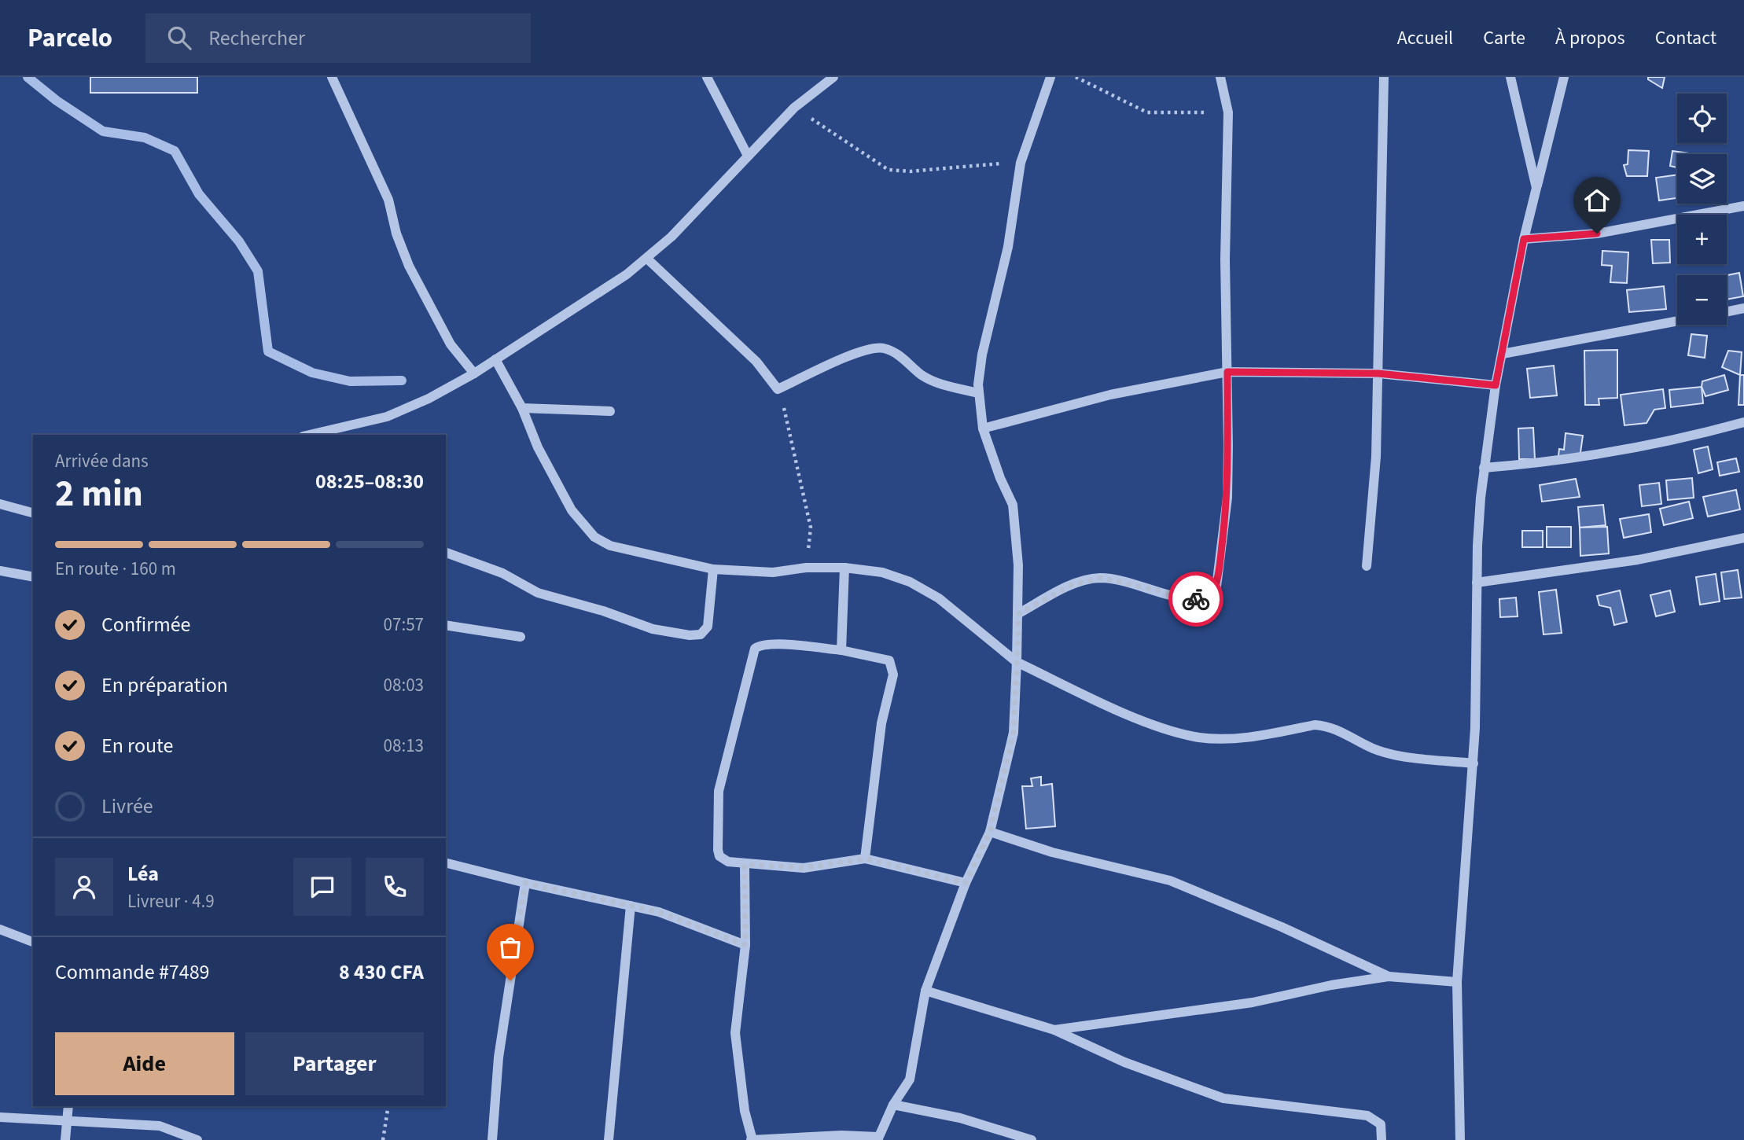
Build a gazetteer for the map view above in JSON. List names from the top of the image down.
{
  "page": {
    "header": "Parcelo",
    "search": "Rechercher",
    "nav": [
      "Accueil",
      "Carte",
      "À propos",
      "Contact"
    ],
    "map_buttons": ["+", "−"],
    "heading": ["2 min", "Arrivée dans", "08:25–08:30"],
    "panel": [
      "Léa",
      "Livreur · 4.9",
      "Commande #7489",
      "8 430 CFA"
    ],
    "bar": "En route · 160 m",
    "list": [
      ["Confirmée", "07:57"],
      ["En préparation", "08:03"],
      ["En route", "08:13"],
      "Livrée"
    ],
    "buttons": ["Aide", "Partager"]
  }
}
